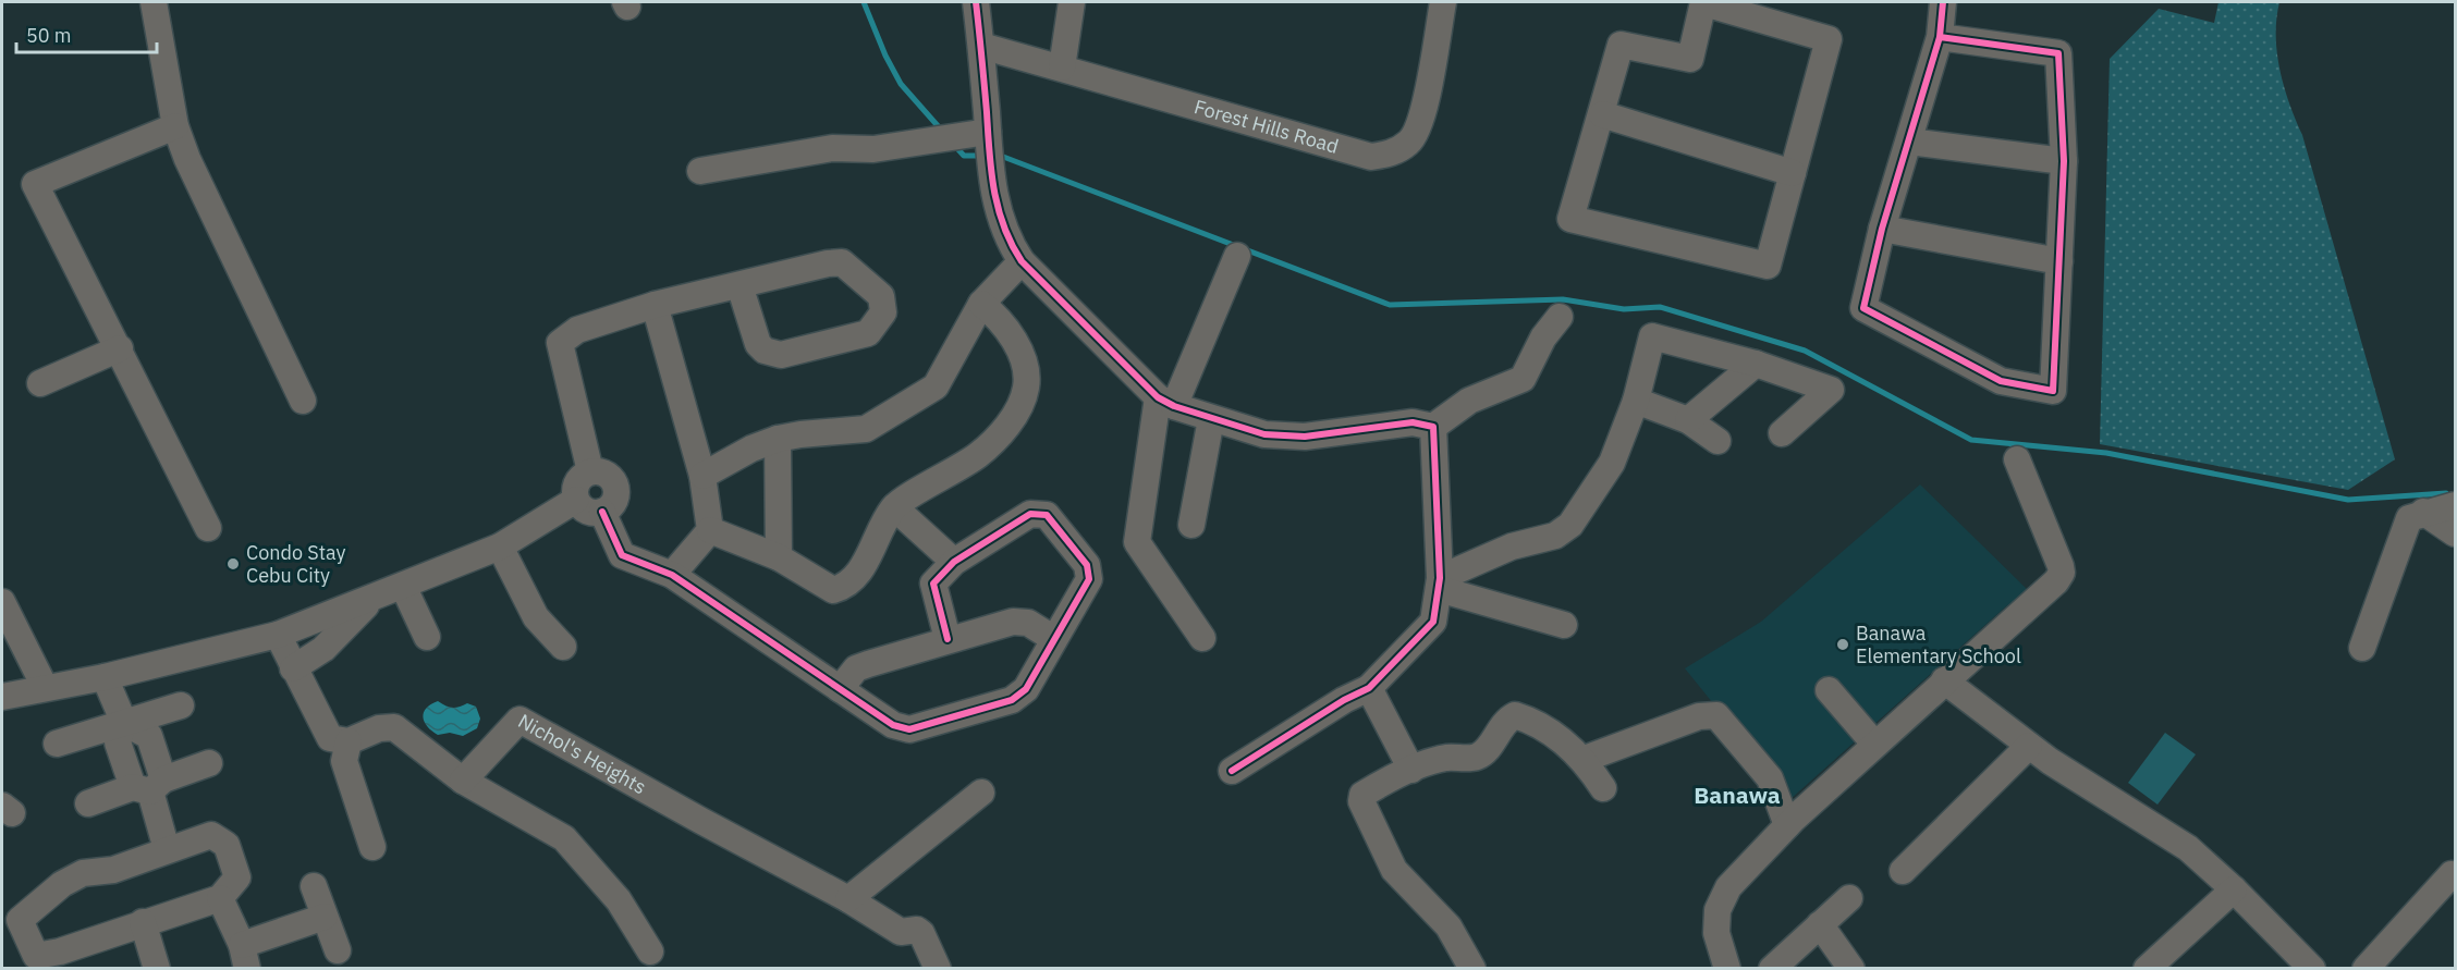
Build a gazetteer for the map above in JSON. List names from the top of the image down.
{
  "streets": {
    "street": ["Forest Hills Road", "Nichol's Heights"]
  },
  "districts": ["Banawa"],
  "places": ["Condo Stay Cebu City", "Banawa Elementary School"],
  "scale_bar": "50 m"
}
